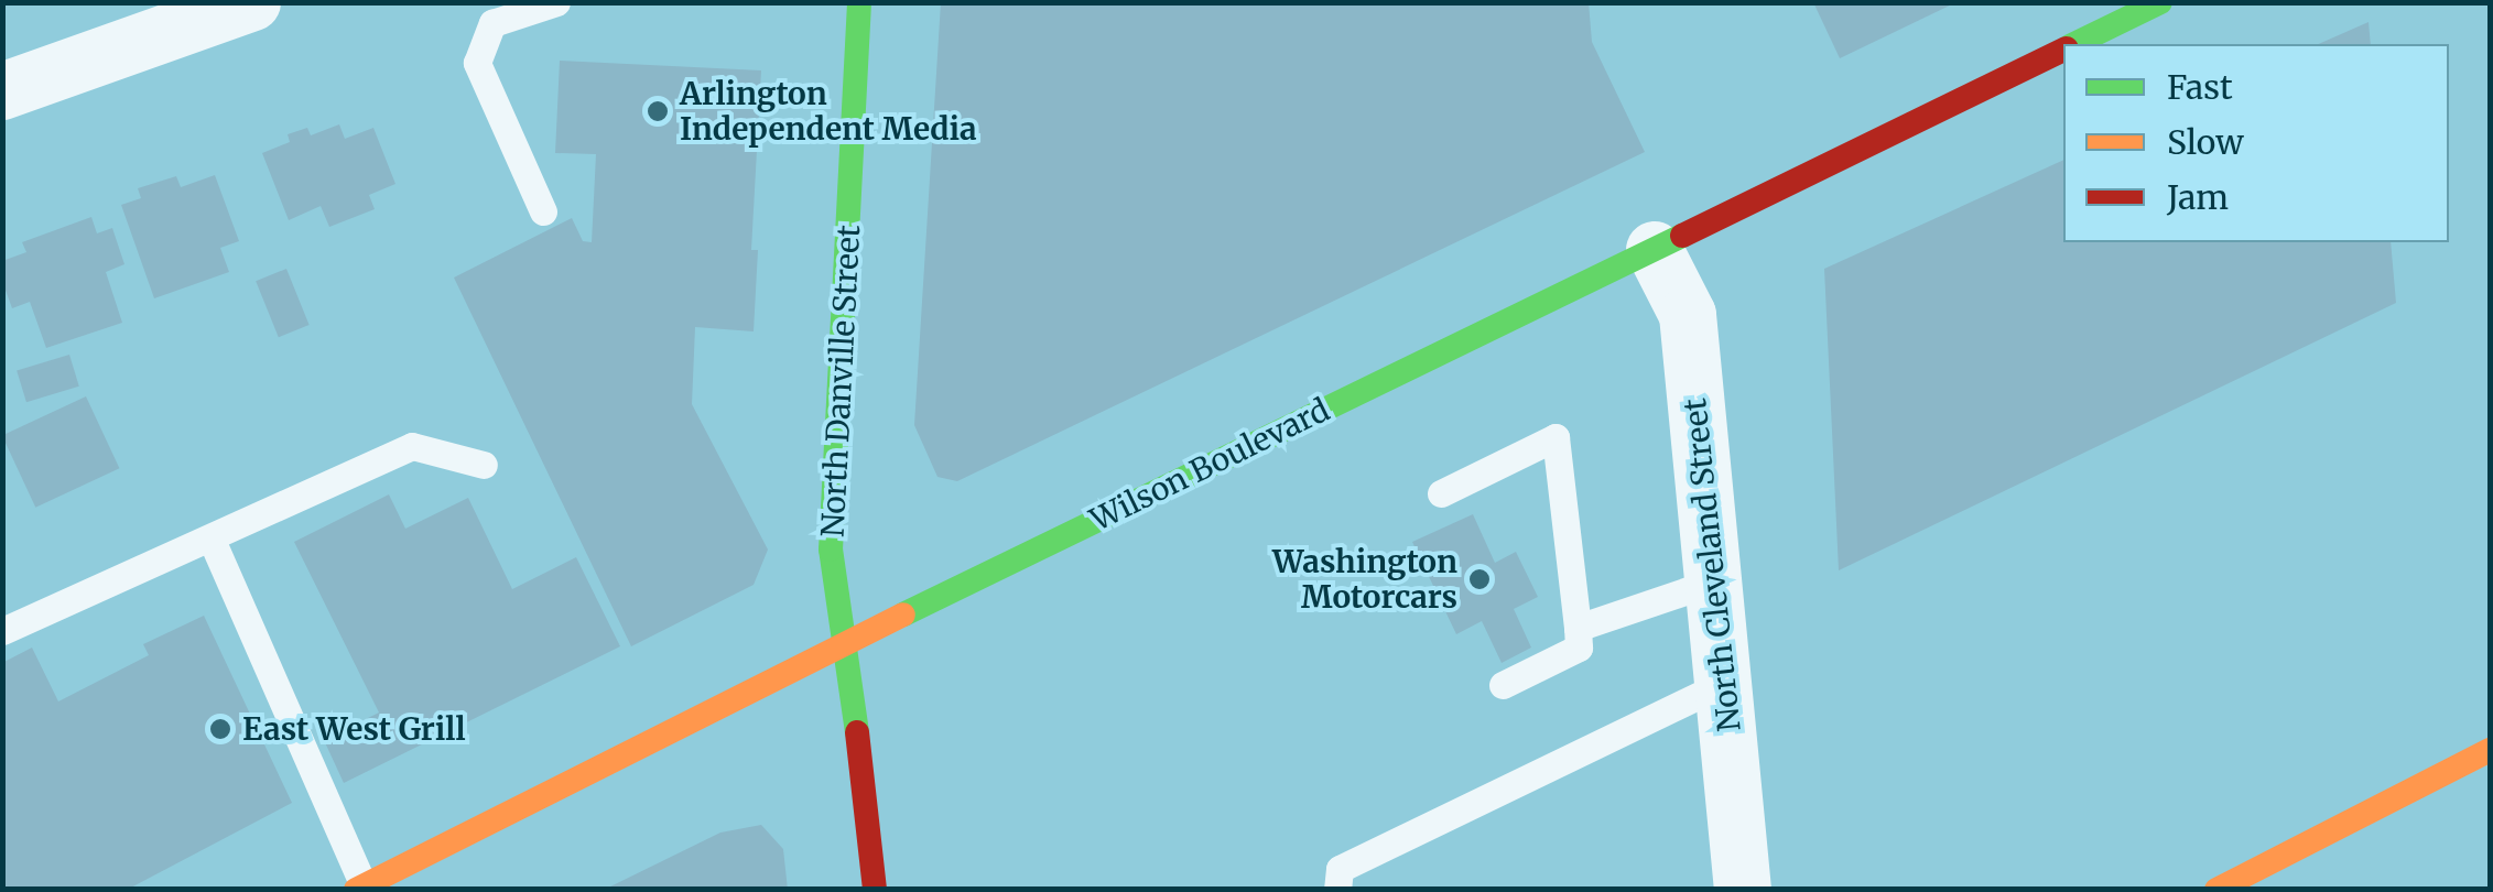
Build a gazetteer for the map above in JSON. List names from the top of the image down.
{
  "streets": {
    "main road": ["North Danville Street", "Wilson Boulevard"],
    "street": ["North Cleveland Street"]
  },
  "crossings": [
    ["North Danville Street", "Wilson Boulevard"],
    ["Wilson Boulevard", "North Cleveland Street"]
  ],
  "places": ["Arlington Independent Media", "Washington Motorcars", "East West Grill"],
  "legend": ["Fast", "Slow", "Jam"]
}
